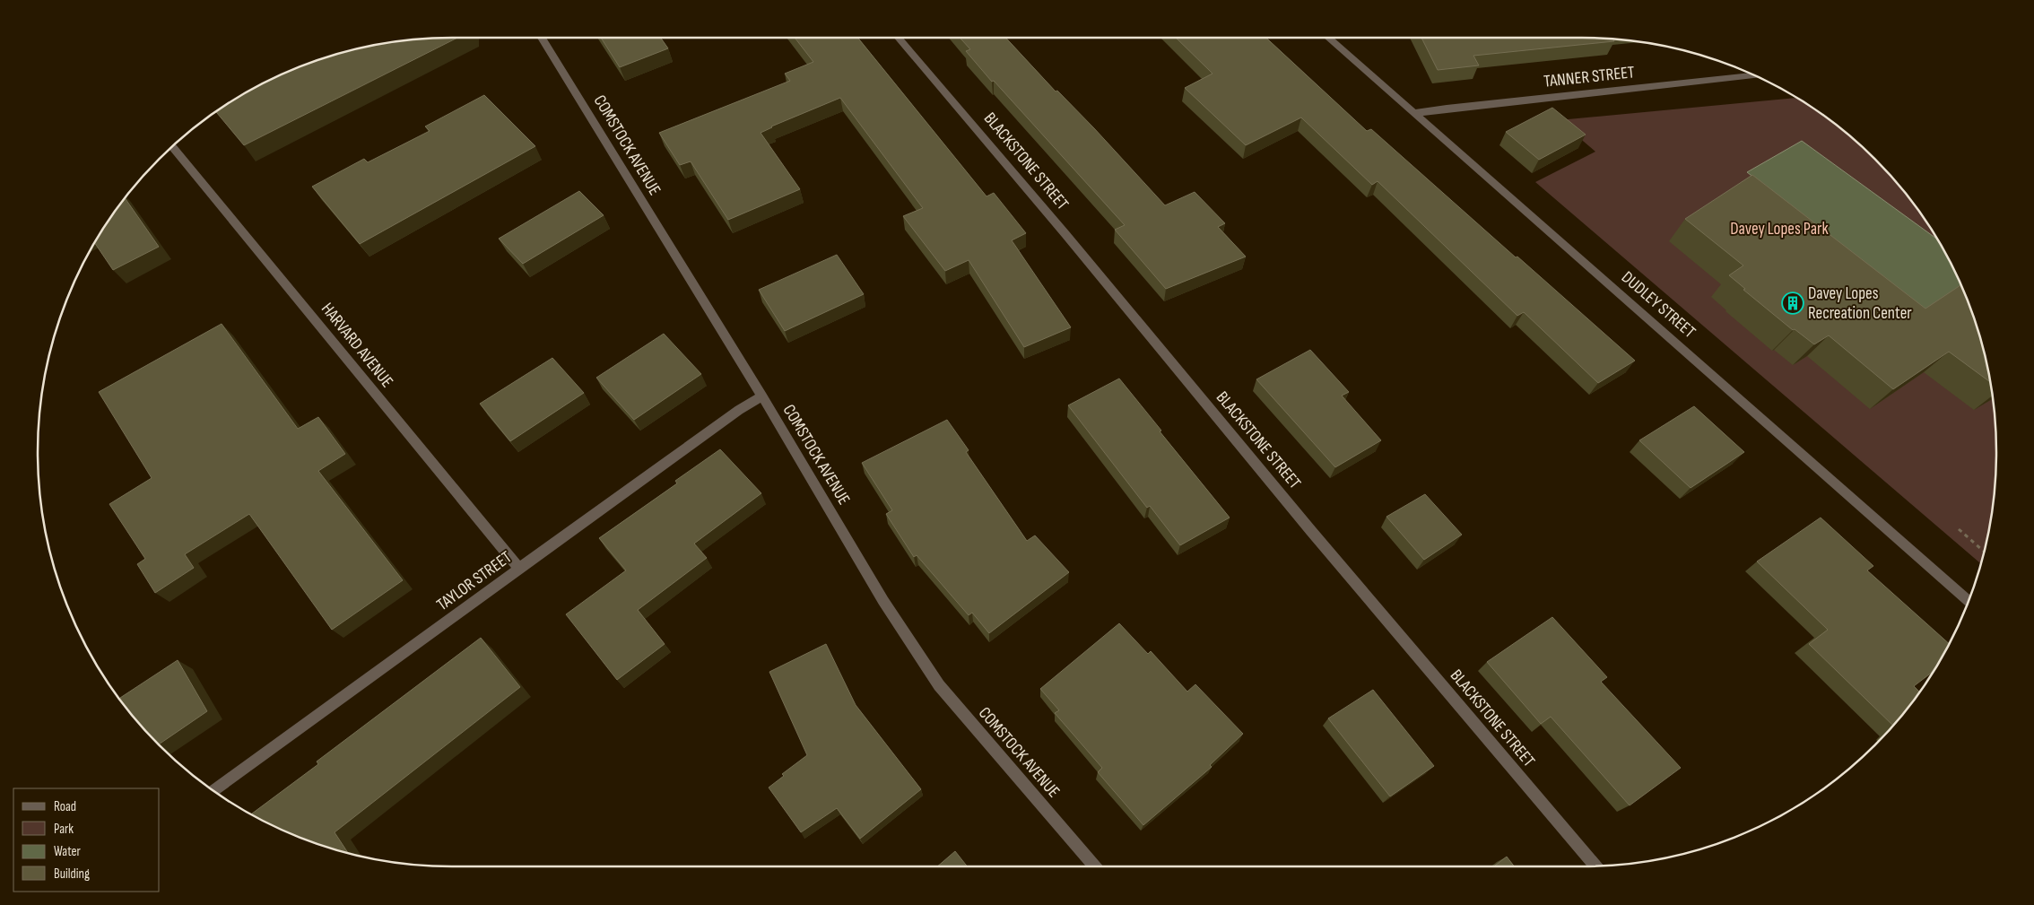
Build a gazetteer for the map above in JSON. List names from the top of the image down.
{
  "streets": {
    "street": [
      "TANNER STREET",
      "COMSTOCK AVENUE",
      "BLACKSTONE STREET",
      "DUDLEY STREET",
      "HARVARD AVENUE",
      "TAYLOR STREET"
    ]
  },
  "crossings": [
    ["TANNER STREET", "DUDLEY STREET"],
    ["COMSTOCK AVENUE", "TAYLOR STREET"],
    ["HARVARD AVENUE", "TAYLOR STREET"]
  ],
  "parks": ["Davey Lopes Park"],
  "places": {
    "building": ["Davey Lopes Recreation Center"]
  },
  "legend": [
    "Road",
    "Park",
    "Water",
    "Building"
  ]
}
